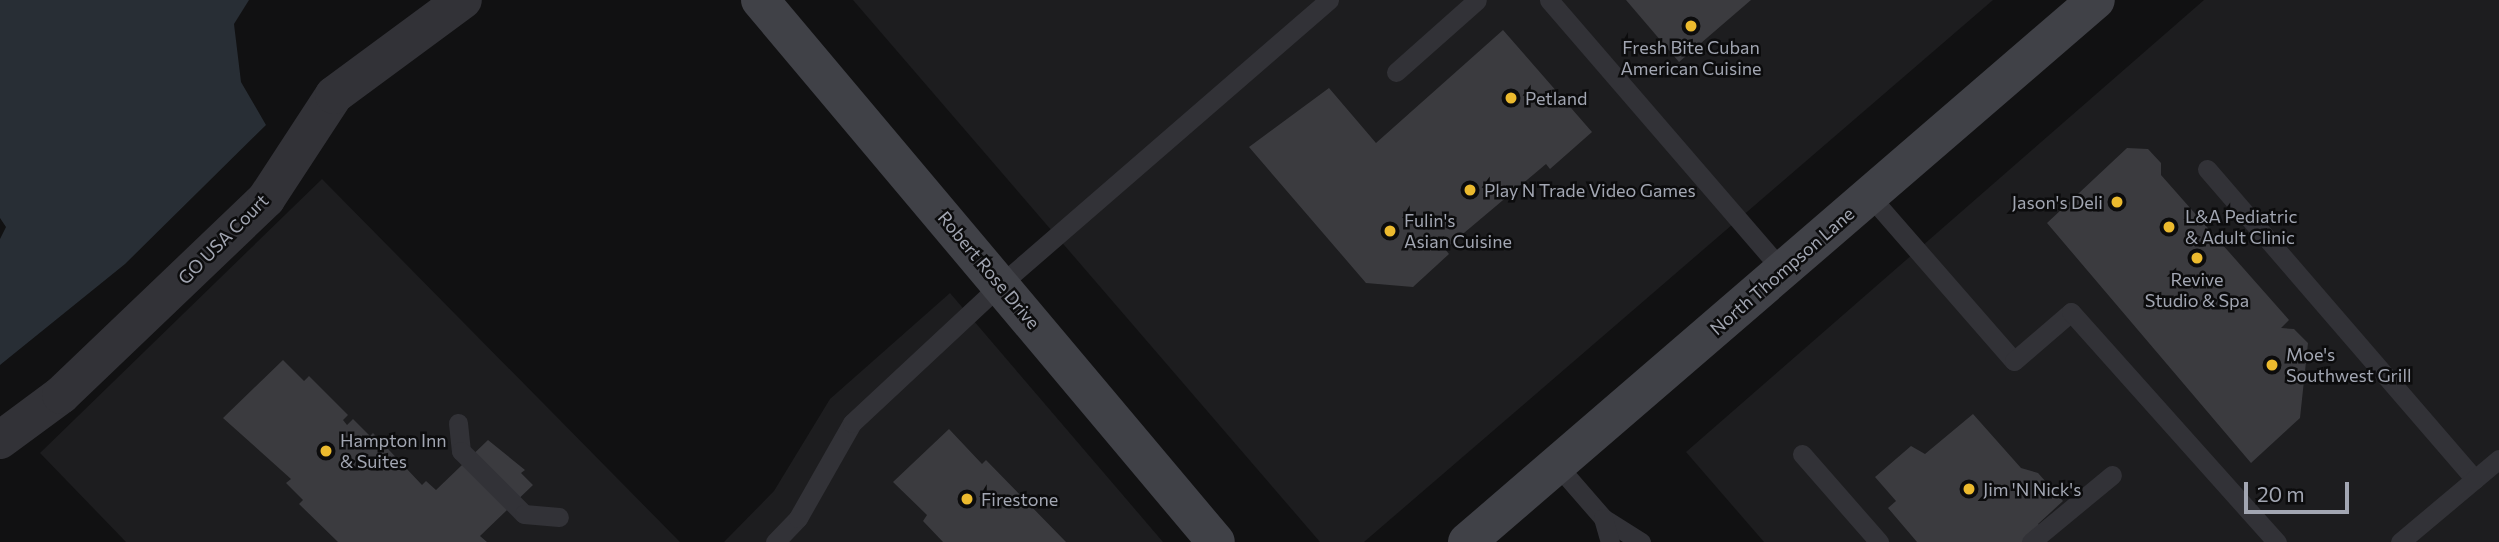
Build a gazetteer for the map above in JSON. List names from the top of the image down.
{
  "streets": {
    "main road": ["Robert Rose Drive", "North Thompson Lane"],
    "street": ["GO USA Court"]
  },
  "places": [
    "Fresh Bite Cuban American Cuisine",
    "Petland",
    "Play N Trade Video Games",
    "Jason's Deli",
    "L&A Pediatric & Adult Clinic",
    "Fulin's Asian Cuisine",
    "Revive Studio & Spa",
    "Moe's Southwest Grill",
    "Hampton Inn & Suites",
    "Jim 'N Nick's",
    "Firestone"
  ],
  "scale_bar": "20 m"
}
